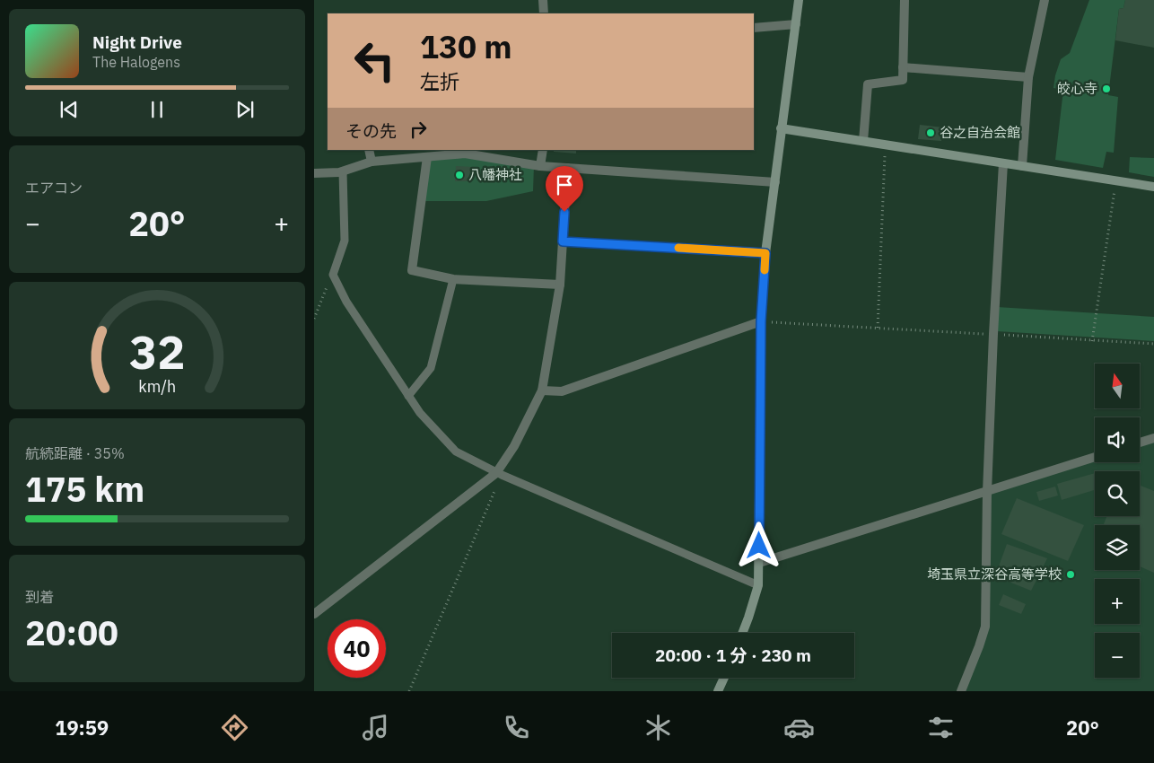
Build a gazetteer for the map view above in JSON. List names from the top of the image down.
{
  "places": [
    "皎心寺",
    "谷之自治会館",
    "八幡神社",
    "埼玉県立深谷高等学校"
  ],
  "north": "top",
  "page": {
    "turn": ["130 m", "左折"],
    "song": ["Night Drive", "The Halogens"],
    "then": "その先",
    "tile": [
      "エアコン",
      ["航続距離 · 35%", "175 km"],
      ["到着", "20:00"]
    ],
    "heat": ["−", "20°", "+"],
    "map_buttons": ["+", "−"],
    "limit": "40",
    "trip": "20:00 · 1 分 · 230 m",
    "tabs": ["19:59", "20°"],
    "gauge": ["32", "km/h"]
  }
}
